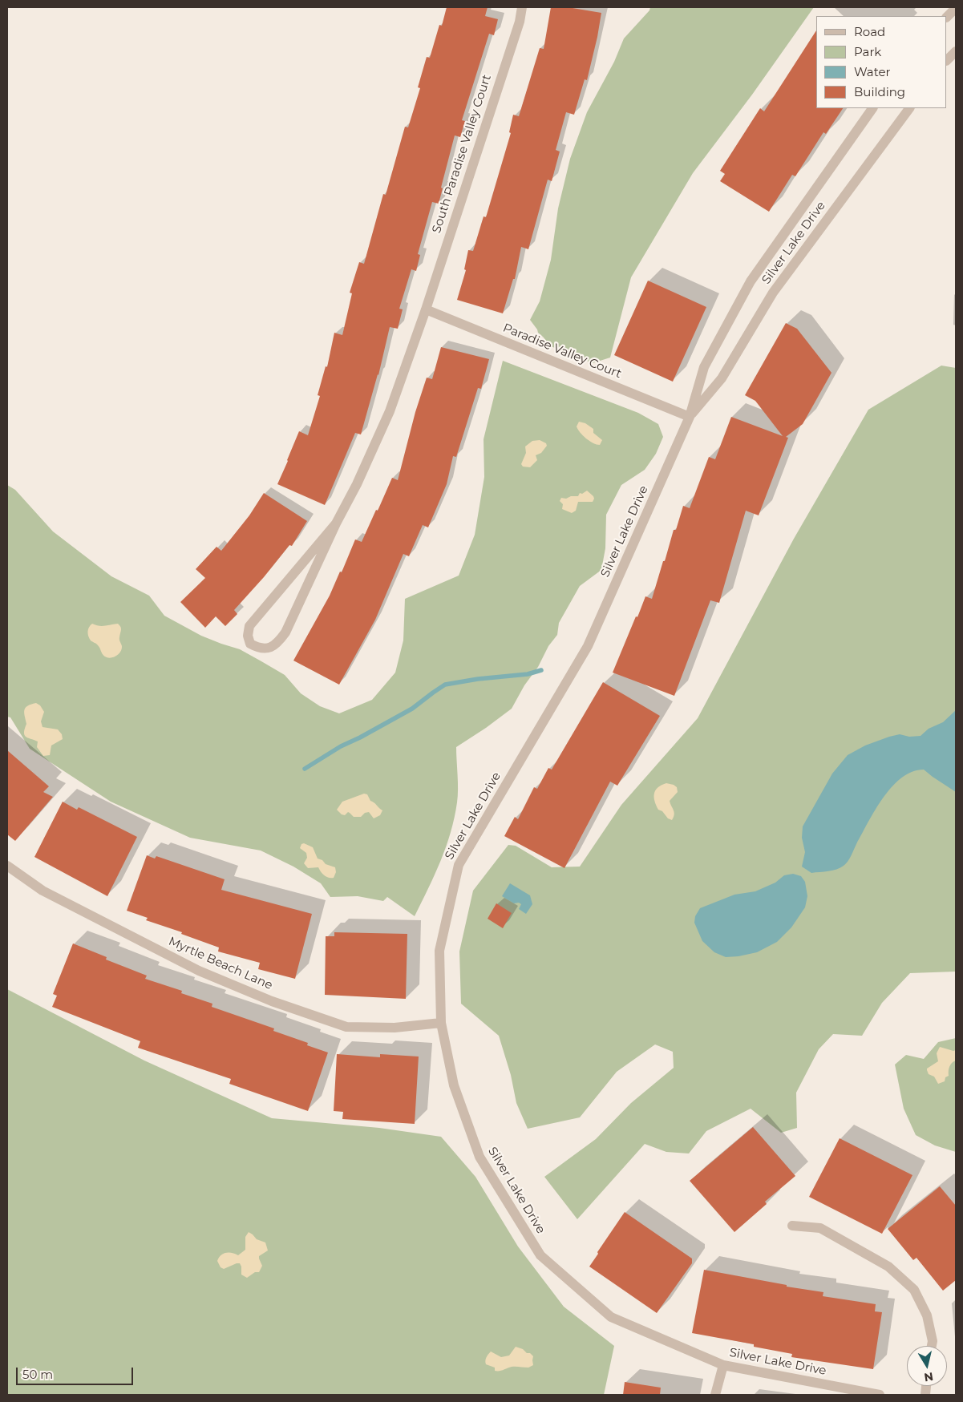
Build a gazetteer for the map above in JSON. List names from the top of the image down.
{
  "streets": {
    "street": [
      "South Paradise Valley Court",
      "Silver Lake Drive",
      "Paradise Valley Court",
      "Myrtle Beach Lane"
    ]
  },
  "crossings": [
    ["South Paradise Valley Court", "Paradise Valley Court"],
    ["Silver Lake Drive", "Paradise Valley Court"],
    ["Silver Lake Drive", "Myrtle Beach Lane"]
  ],
  "legend": [
    "Road",
    "Park",
    "Water",
    "Building"
  ],
  "scale_bar": "50 m",
  "north": "bottom"
}
